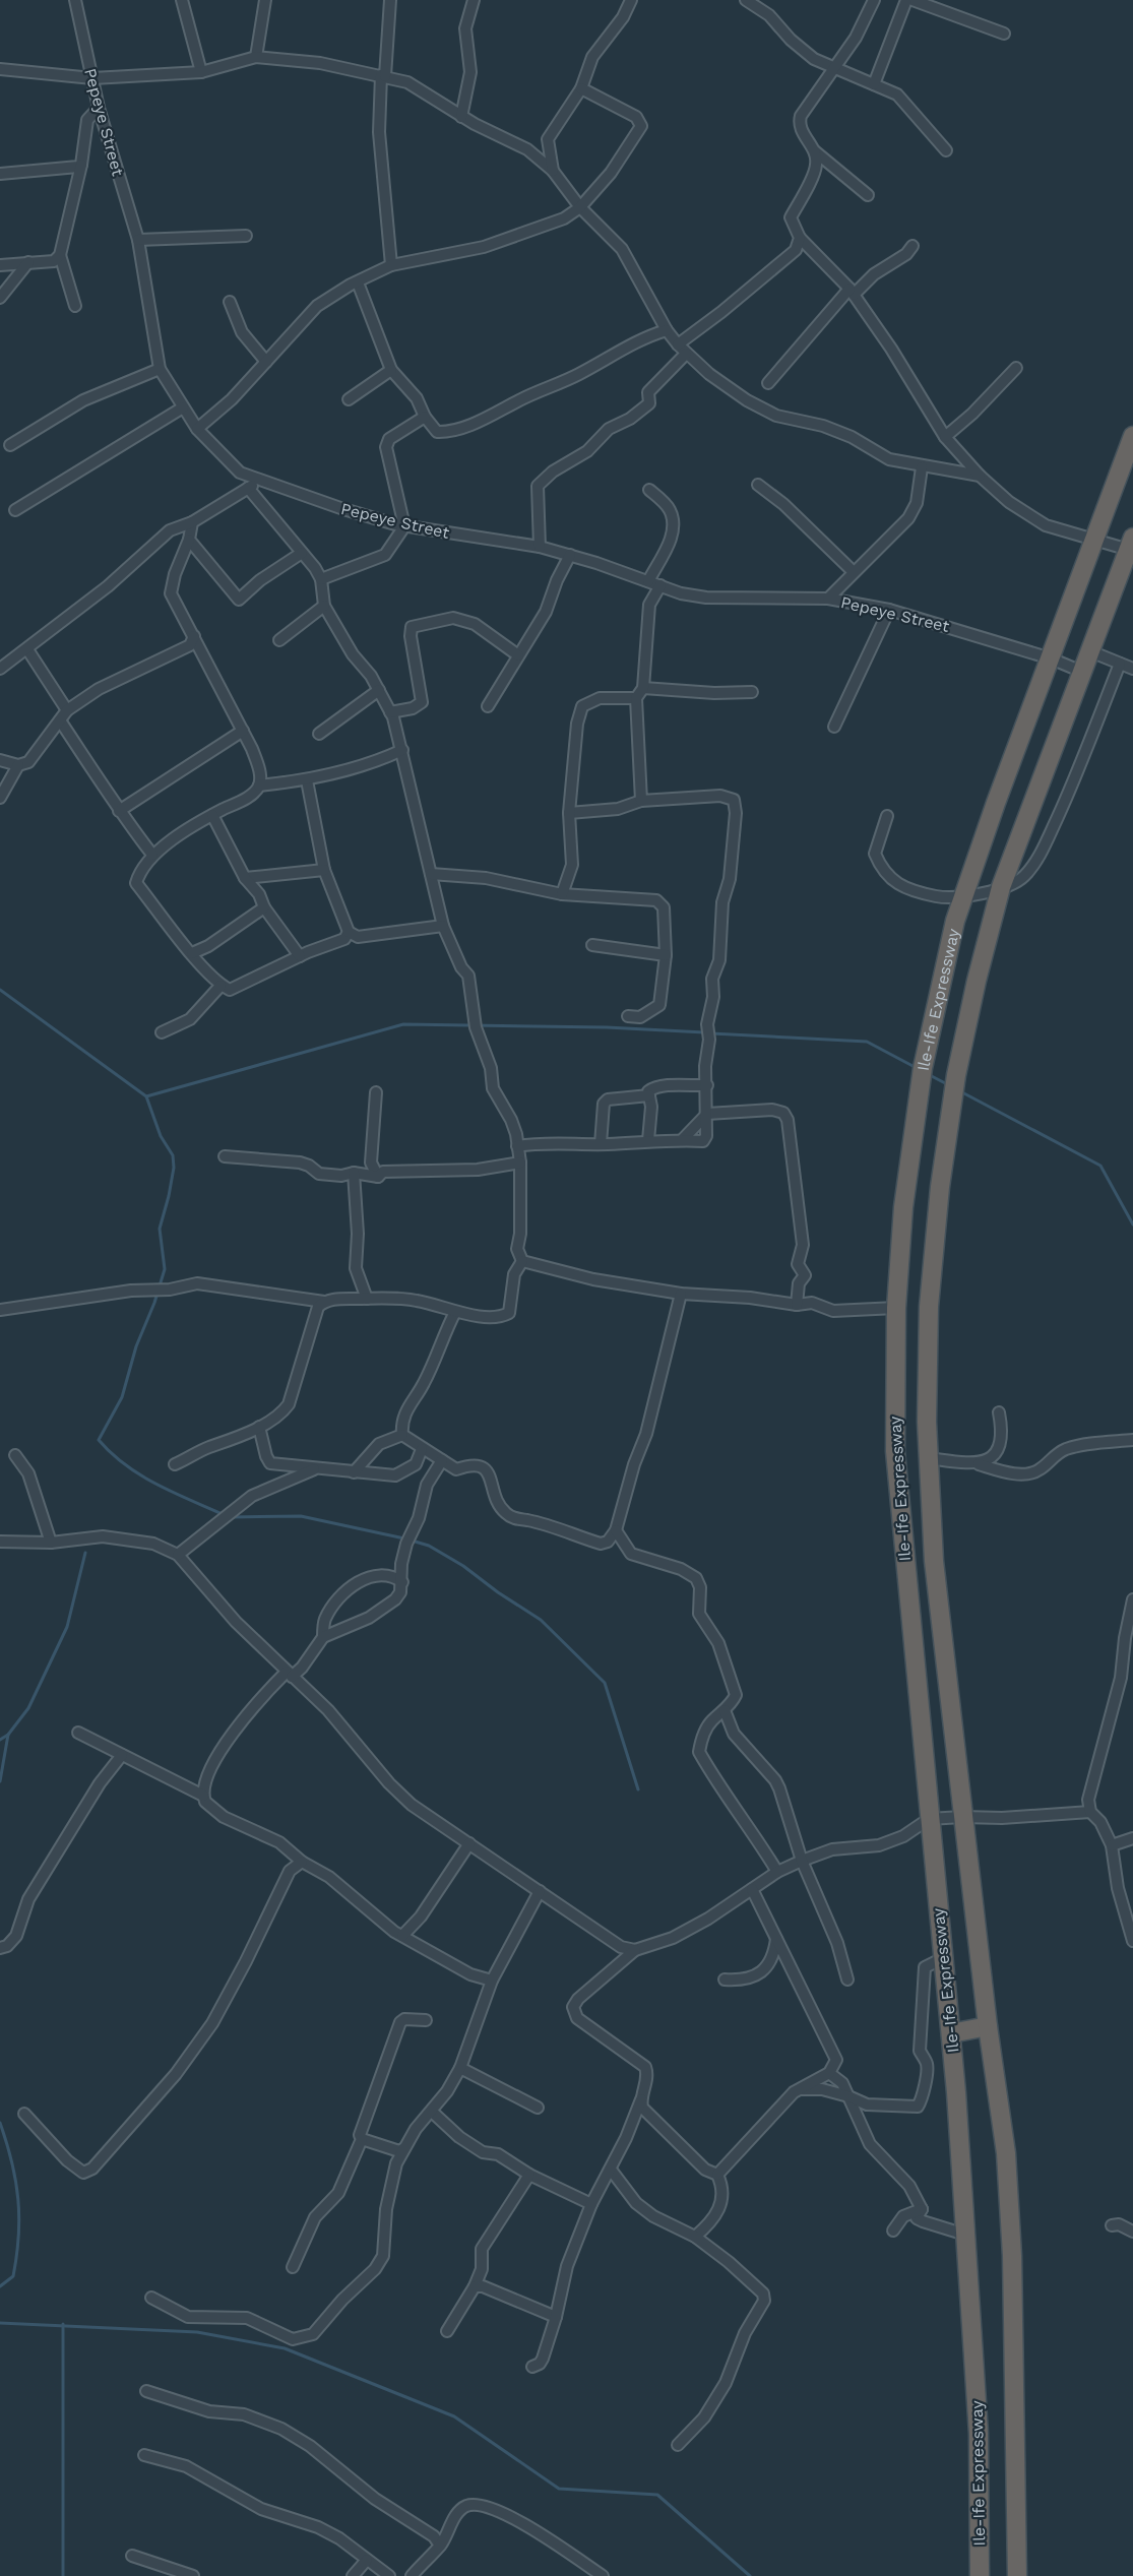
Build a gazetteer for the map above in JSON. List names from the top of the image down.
{
  "streets": {
    "highway": ["Ile-Ife Expressway"],
    "street": ["Pepeye Street"]
  },
  "crossings": [
    ["Pepeye Street", "Ile-Ife Expressway"]
  ]
}
